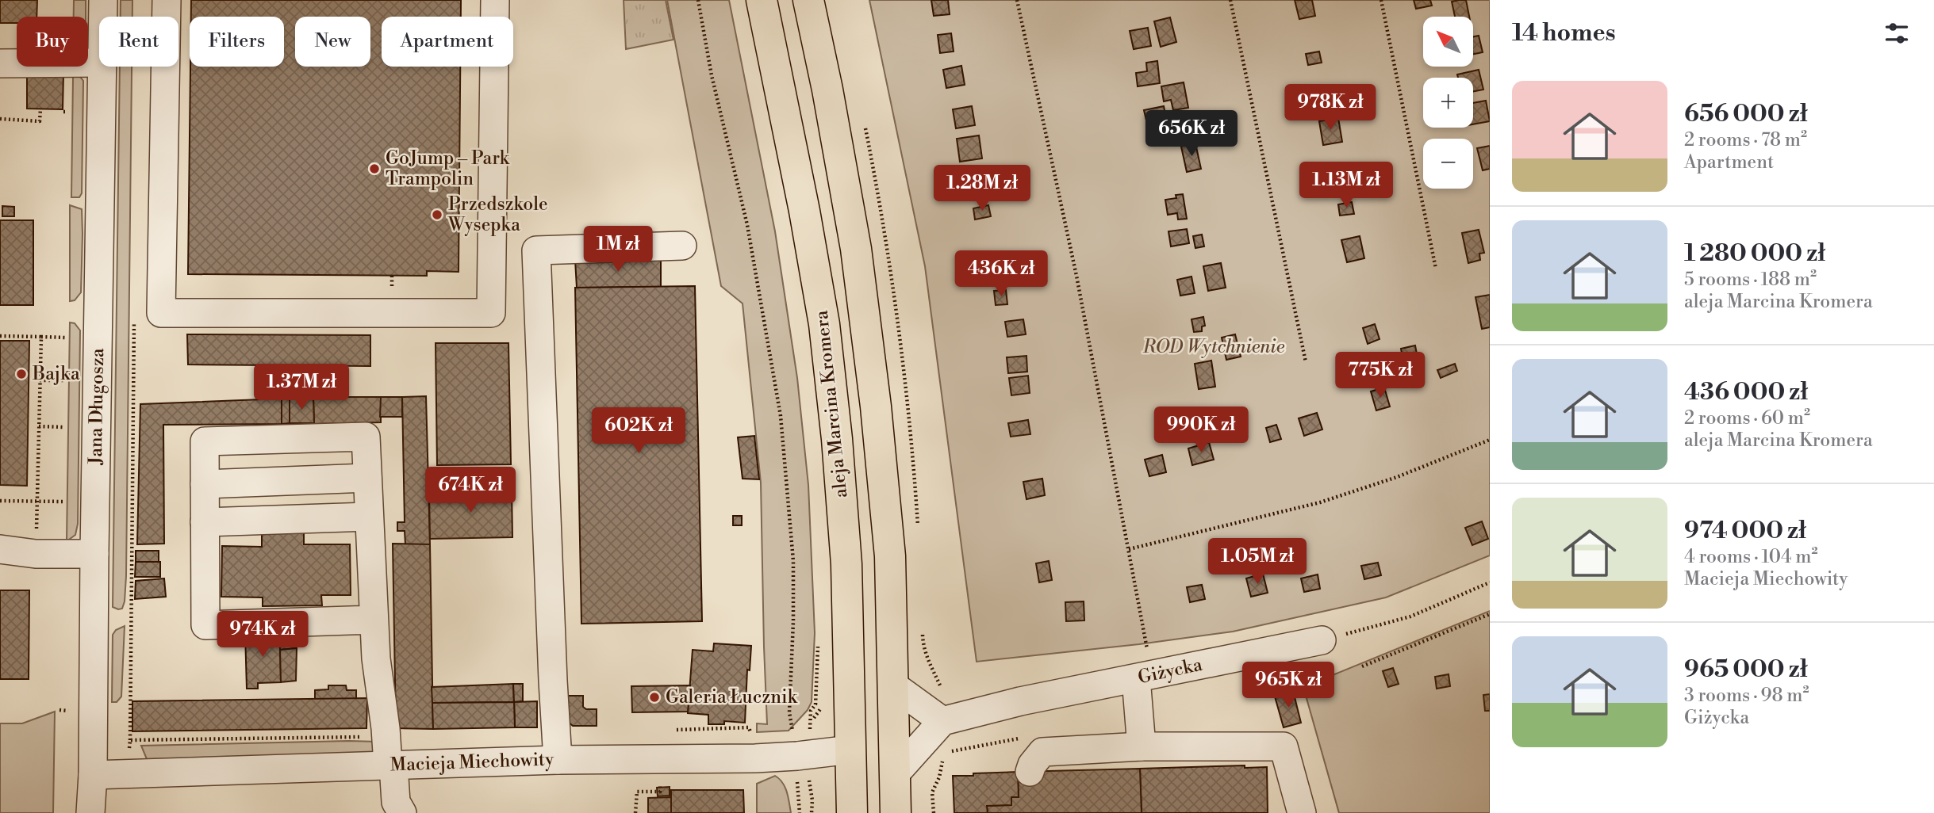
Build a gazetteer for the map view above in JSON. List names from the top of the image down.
{
  "streets": {
    "main road": ["aleja Marcina Kromera"],
    "street": ["Jana Długosza", "Giżycka", "Macieja Miechowity"]
  },
  "crossings": [
    ["aleja Marcina Kromera", "Macieja Miechowity"],
    ["Jana Długosza", "Macieja Miechowity"]
  ],
  "parks": ["ROD Wytchnienie"],
  "places": [
    "GoJump – Park Trampolin",
    "Przedszkole Wysepka",
    "Bajka",
    "Galeria Łucznik"
  ],
  "north": "top left",
  "page": {
    "heading": "14 homes",
    "map_buttons": ["+", "−"],
    "chip": [
      "Buy",
      "Rent",
      "Filters",
      "New",
      "Apartment"
    ],
    "list": [
      {
        "name": "656 000 zł",
        "note": "2 rooms · 78 m² · Apartment"
      },
      {
        "name": "1 280 000 zł",
        "note": "5 rooms · 188 m² · aleja Marcina Kromera"
      },
      {
        "name": "436 000 zł",
        "note": "2 rooms · 60 m² · aleja Marcina Kromera"
      },
      {
        "name": "974 000 zł",
        "note": "4 rooms · 104 m² · Macieja Miechowity"
      },
      {
        "name": "965 000 zł",
        "note": "3 rooms · 98 m² · Giżycka"
      }
    ],
    "price": [
      "978K zł",
      "656K zł",
      "1.13M zł",
      "1.28M zł",
      "1M zł",
      "436K zł",
      "775K zł",
      "1.37M zł",
      "990K zł",
      "602K zł",
      "674K zł",
      "1.05M zł",
      "974K zł",
      "965K zł"
    ]
  }
}
